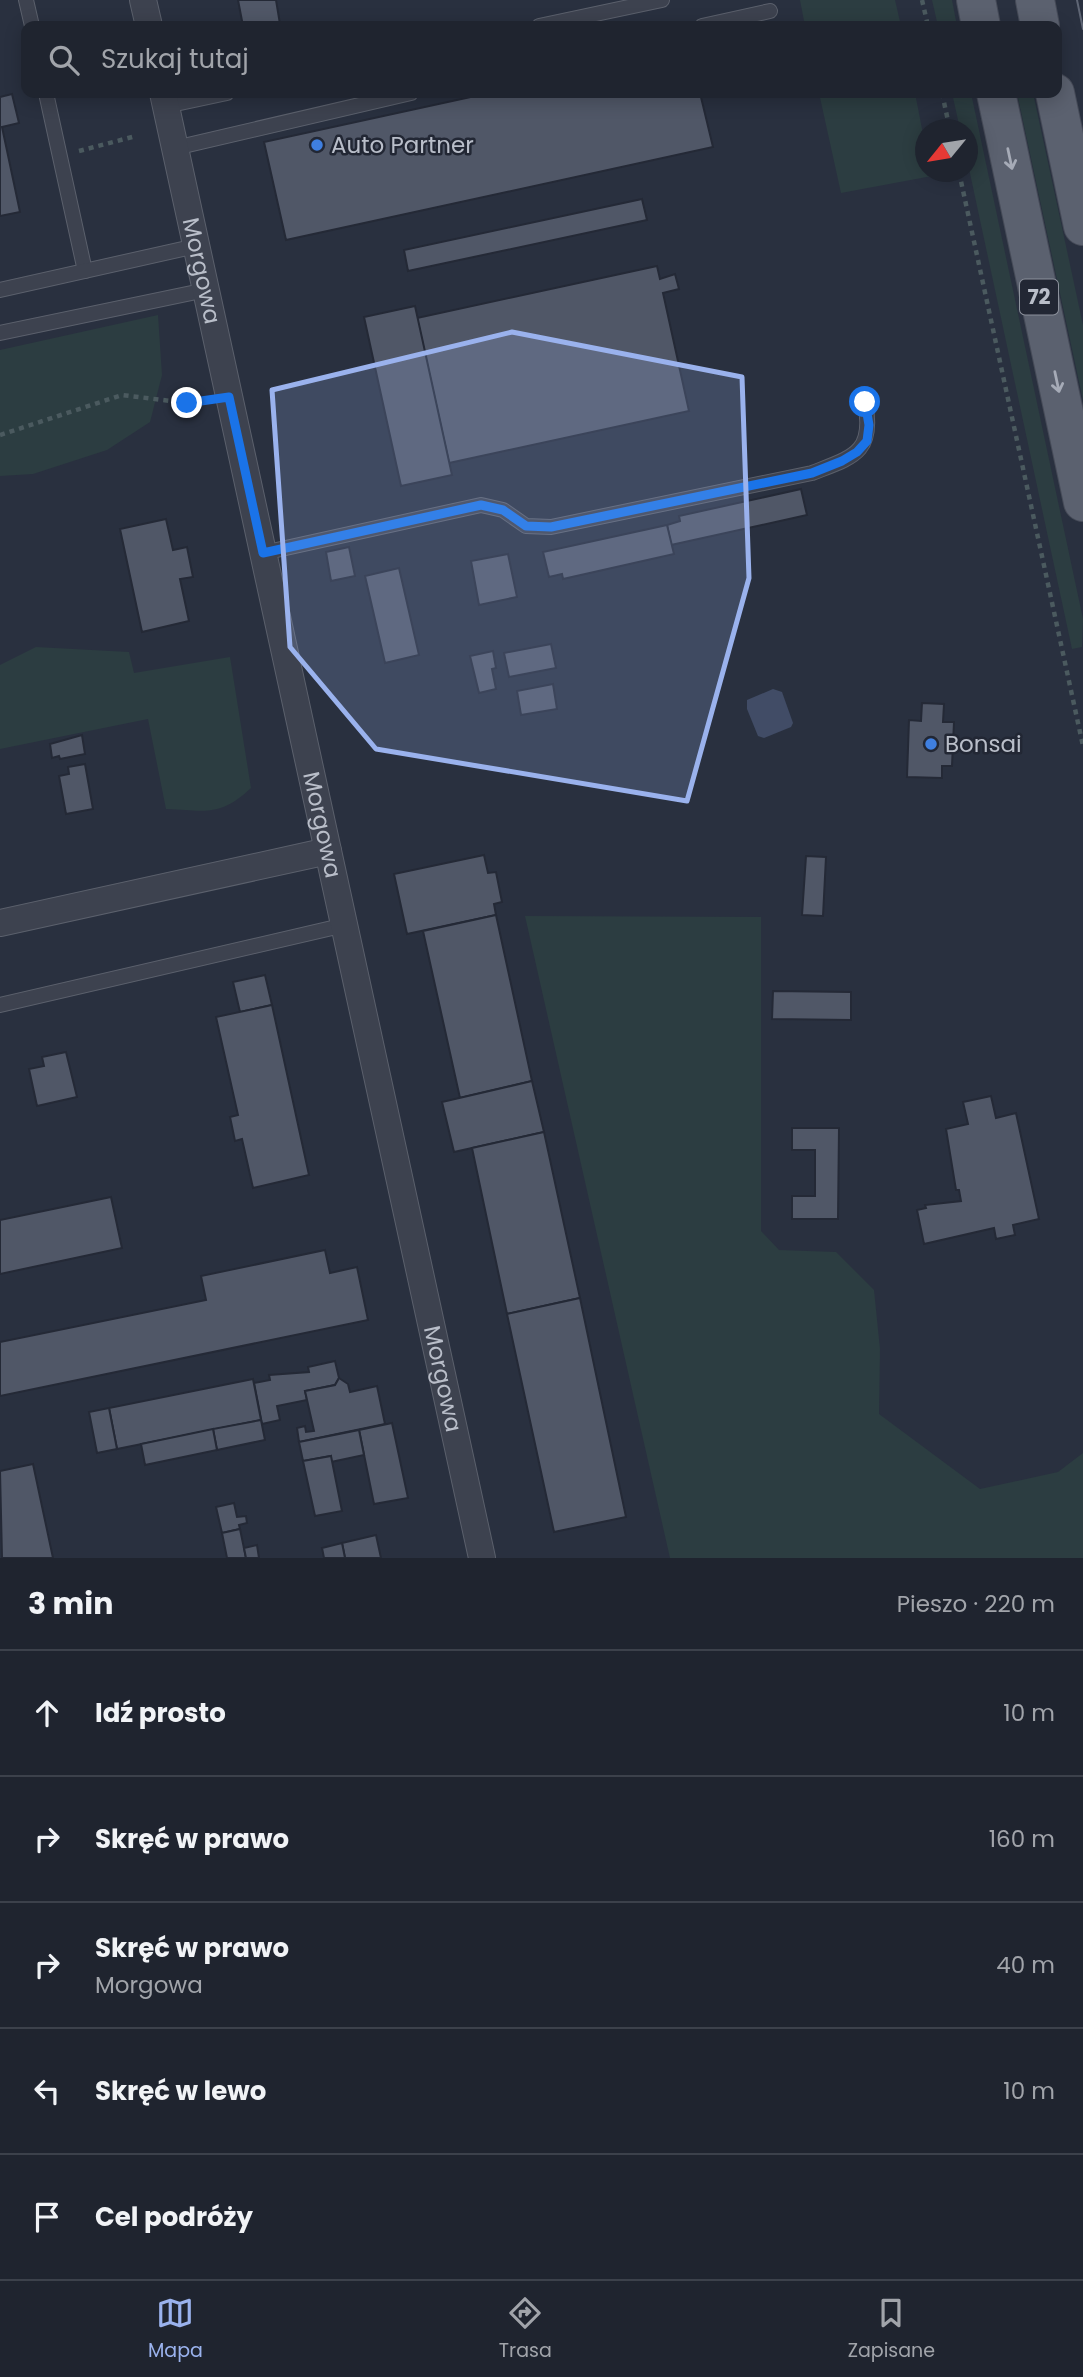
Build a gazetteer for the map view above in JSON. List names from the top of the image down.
{
  "streets": {
    "main road": ["72"],
    "street": ["Morgowa"]
  },
  "places": ["Auto Partner", "Bonsai"],
  "north": "bottom left",
  "page": {
    "search": "Szukaj tutaj",
    "heading": ["3 min", "Pieszo · 220 m"],
    "list": [
      ["Idź prosto", "10 m"],
      ["Skręć w prawo", "160 m"],
      ["Skręć w prawo", "Morgowa", "40 m"],
      ["Skręć w lewo", "10 m"],
      "Cel podróży"
    ],
    "nav": ["Mapa", "Trasa", "Zapisane"]
  }
}
